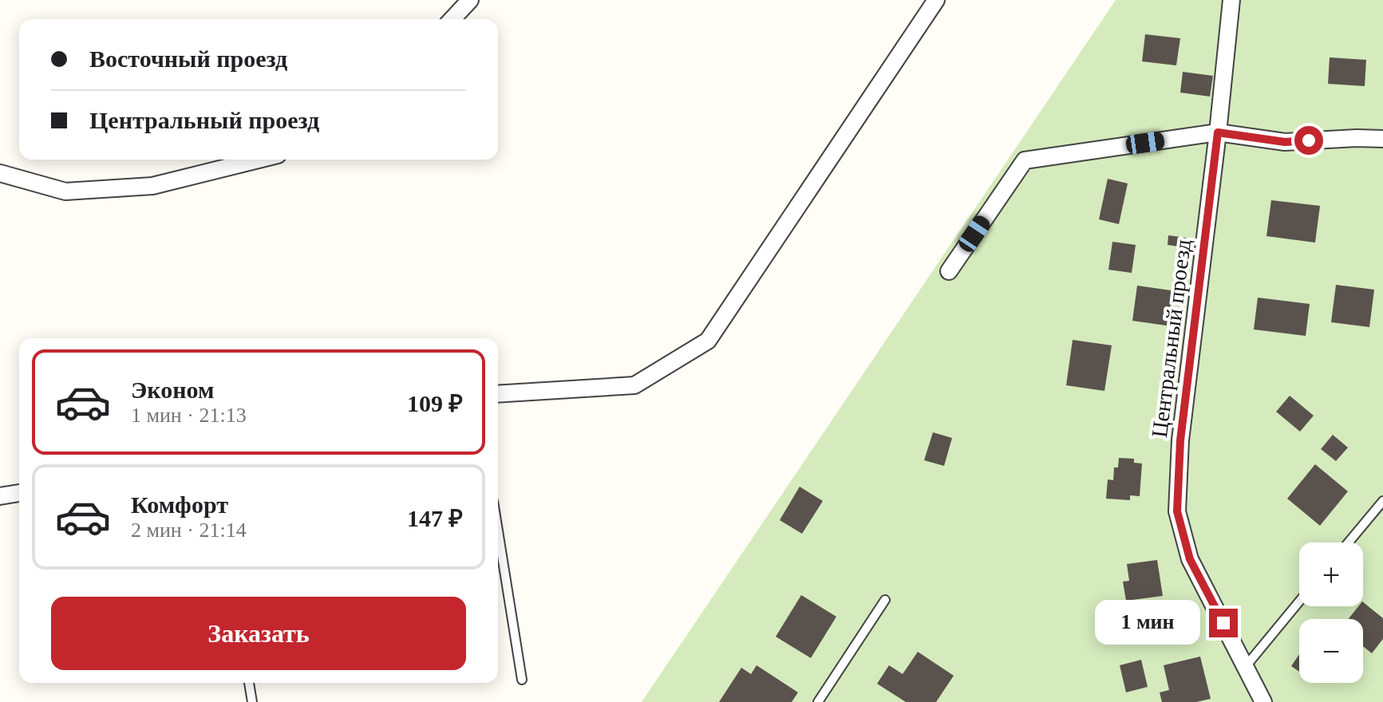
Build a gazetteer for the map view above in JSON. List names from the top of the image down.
{
  "streets": {
    "street": ["Центральный проезд"]
  },
  "page": {
    "banner": ["Восточный проезд", "Центральный проезд"],
    "list": [
      {
        "name": "Эконом",
        "note": "1 мин · 21:13",
        "value": "109 ₽"
      },
      {
        "name": "Комфорт",
        "note": "2 мин · 21:14",
        "value": "147 ₽"
      }
    ],
    "map_buttons": ["+", "−"],
    "buttons": "Заказать",
    "bubble": "1 мин"
  }
}
